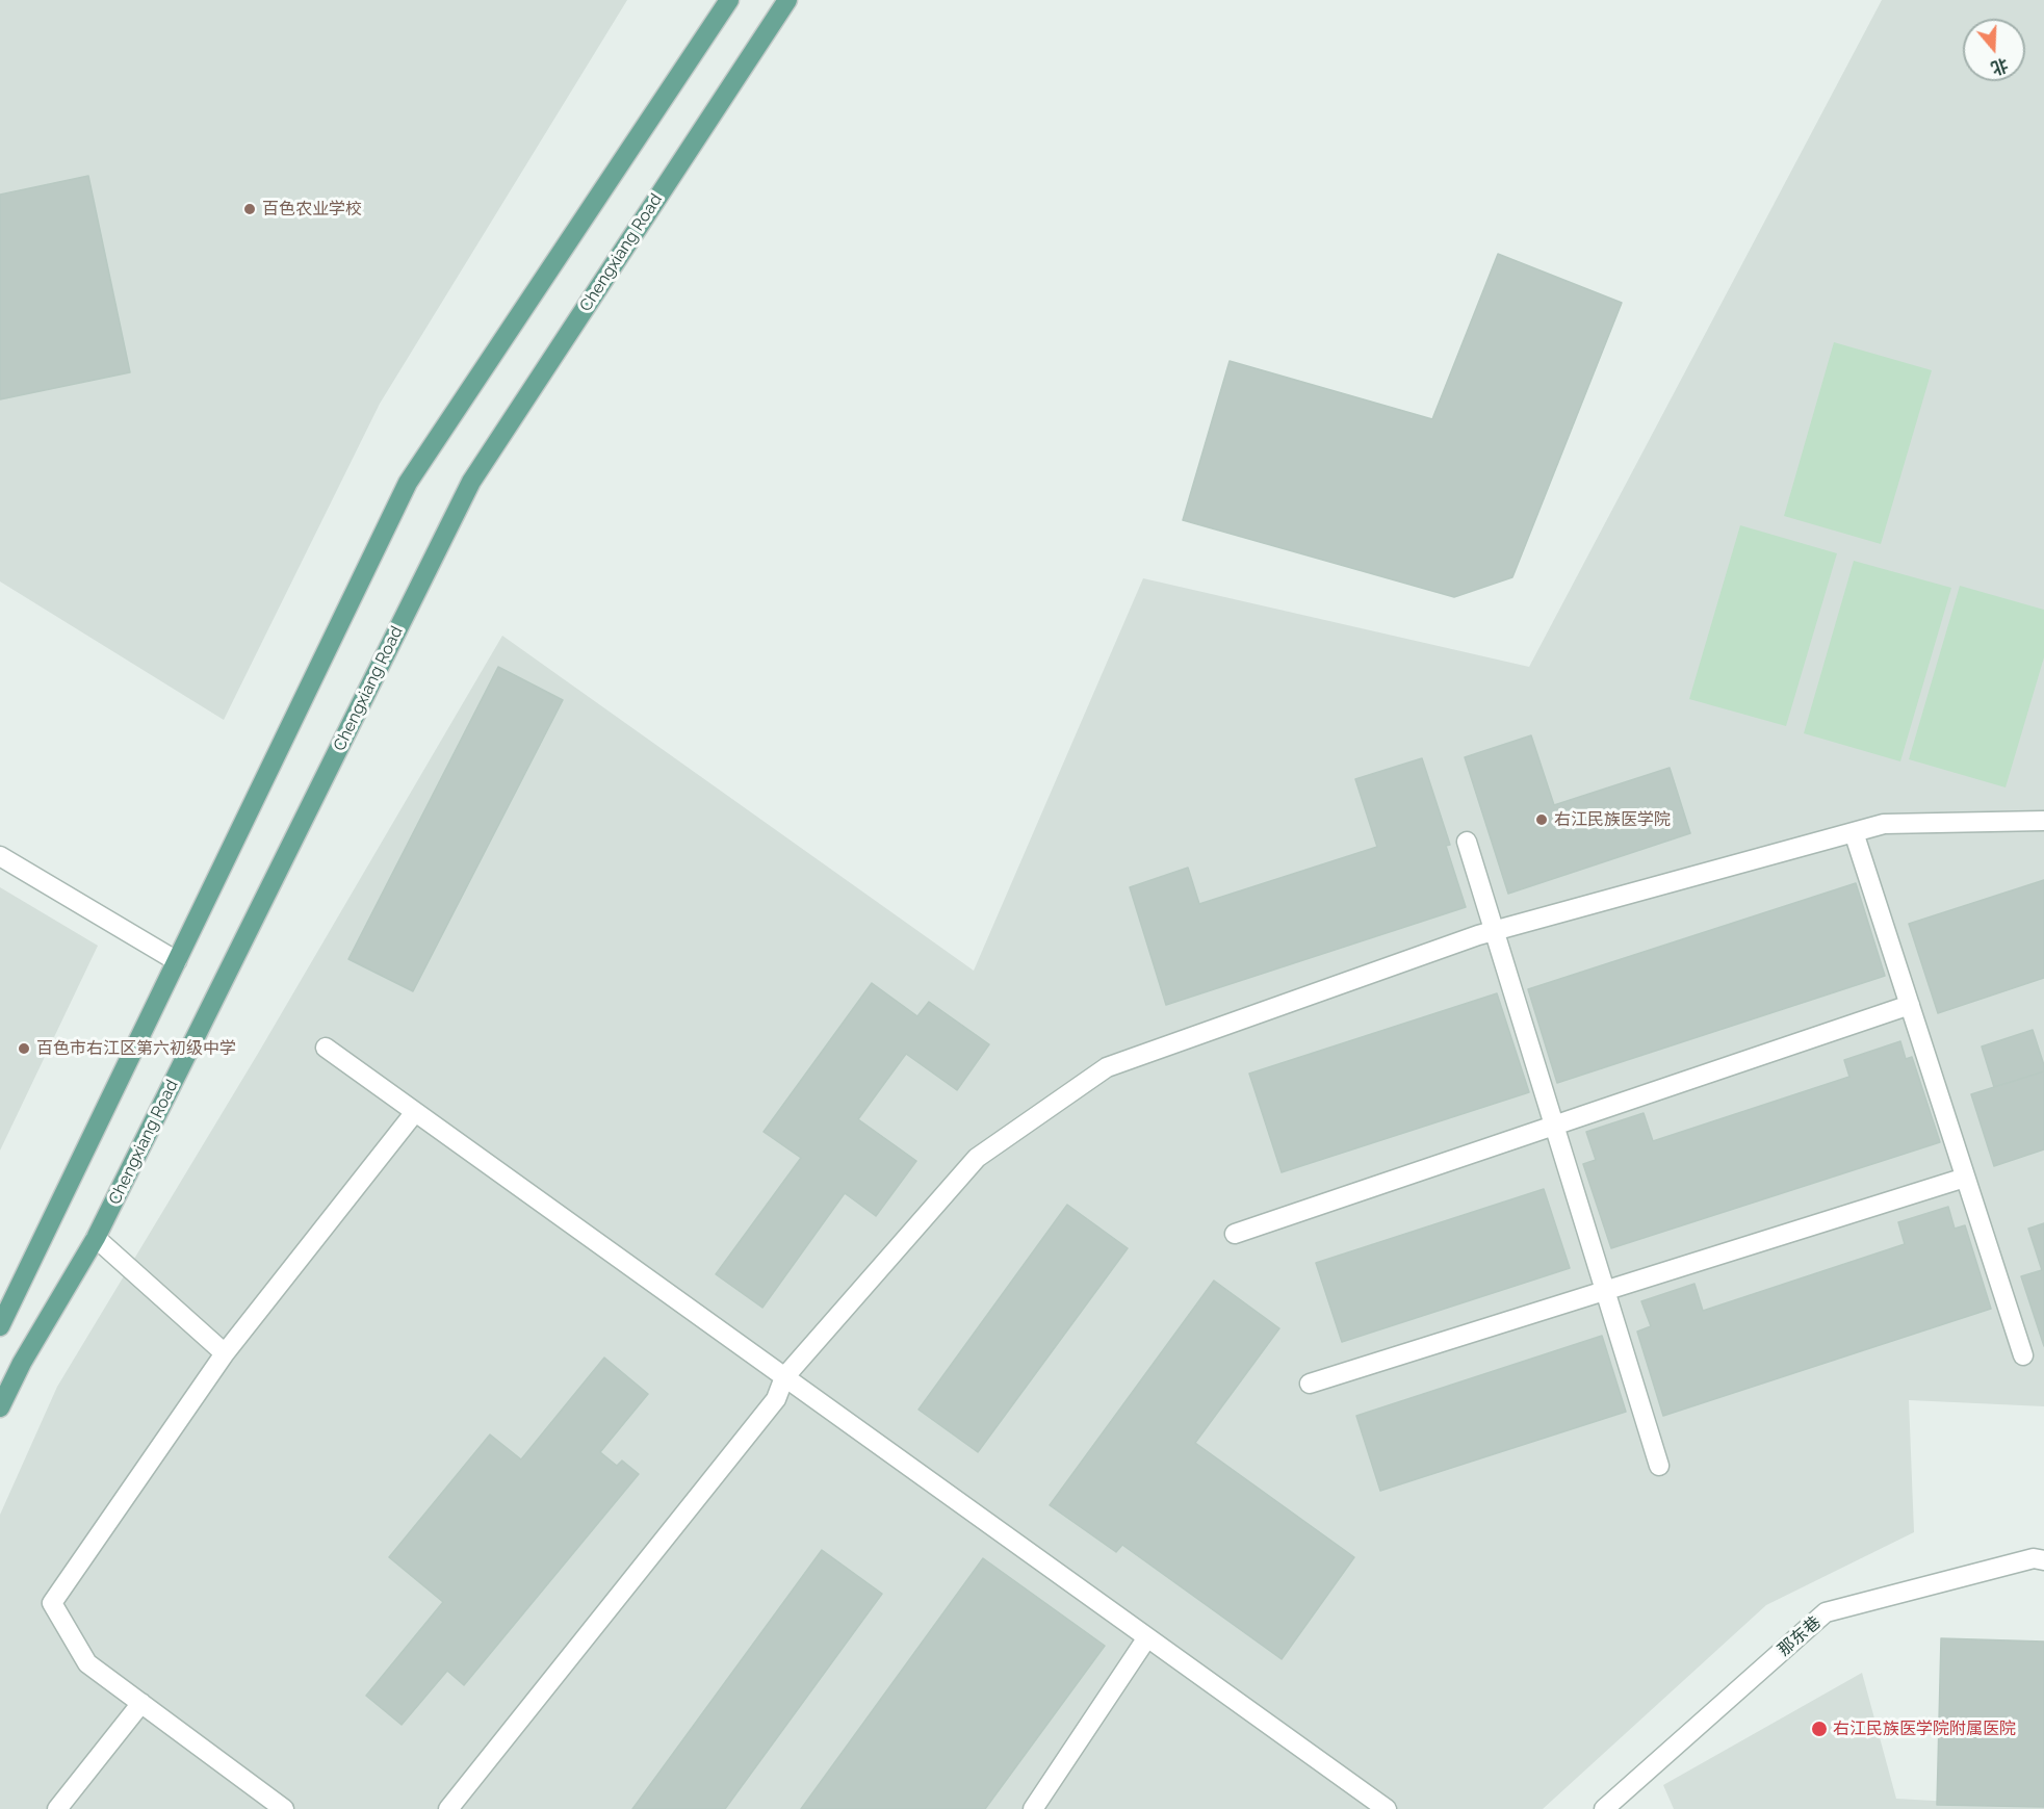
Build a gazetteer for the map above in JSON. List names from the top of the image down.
{
  "streets": {
    "main road": ["Chengxiang Road"],
    "street": ["那东巷"]
  },
  "places": [
    "百色农业学校",
    "右江民族医学院",
    "百色市右江区第六初级中学",
    "右江民族医学院附属医院"
  ],
  "north": "bottom"
}
